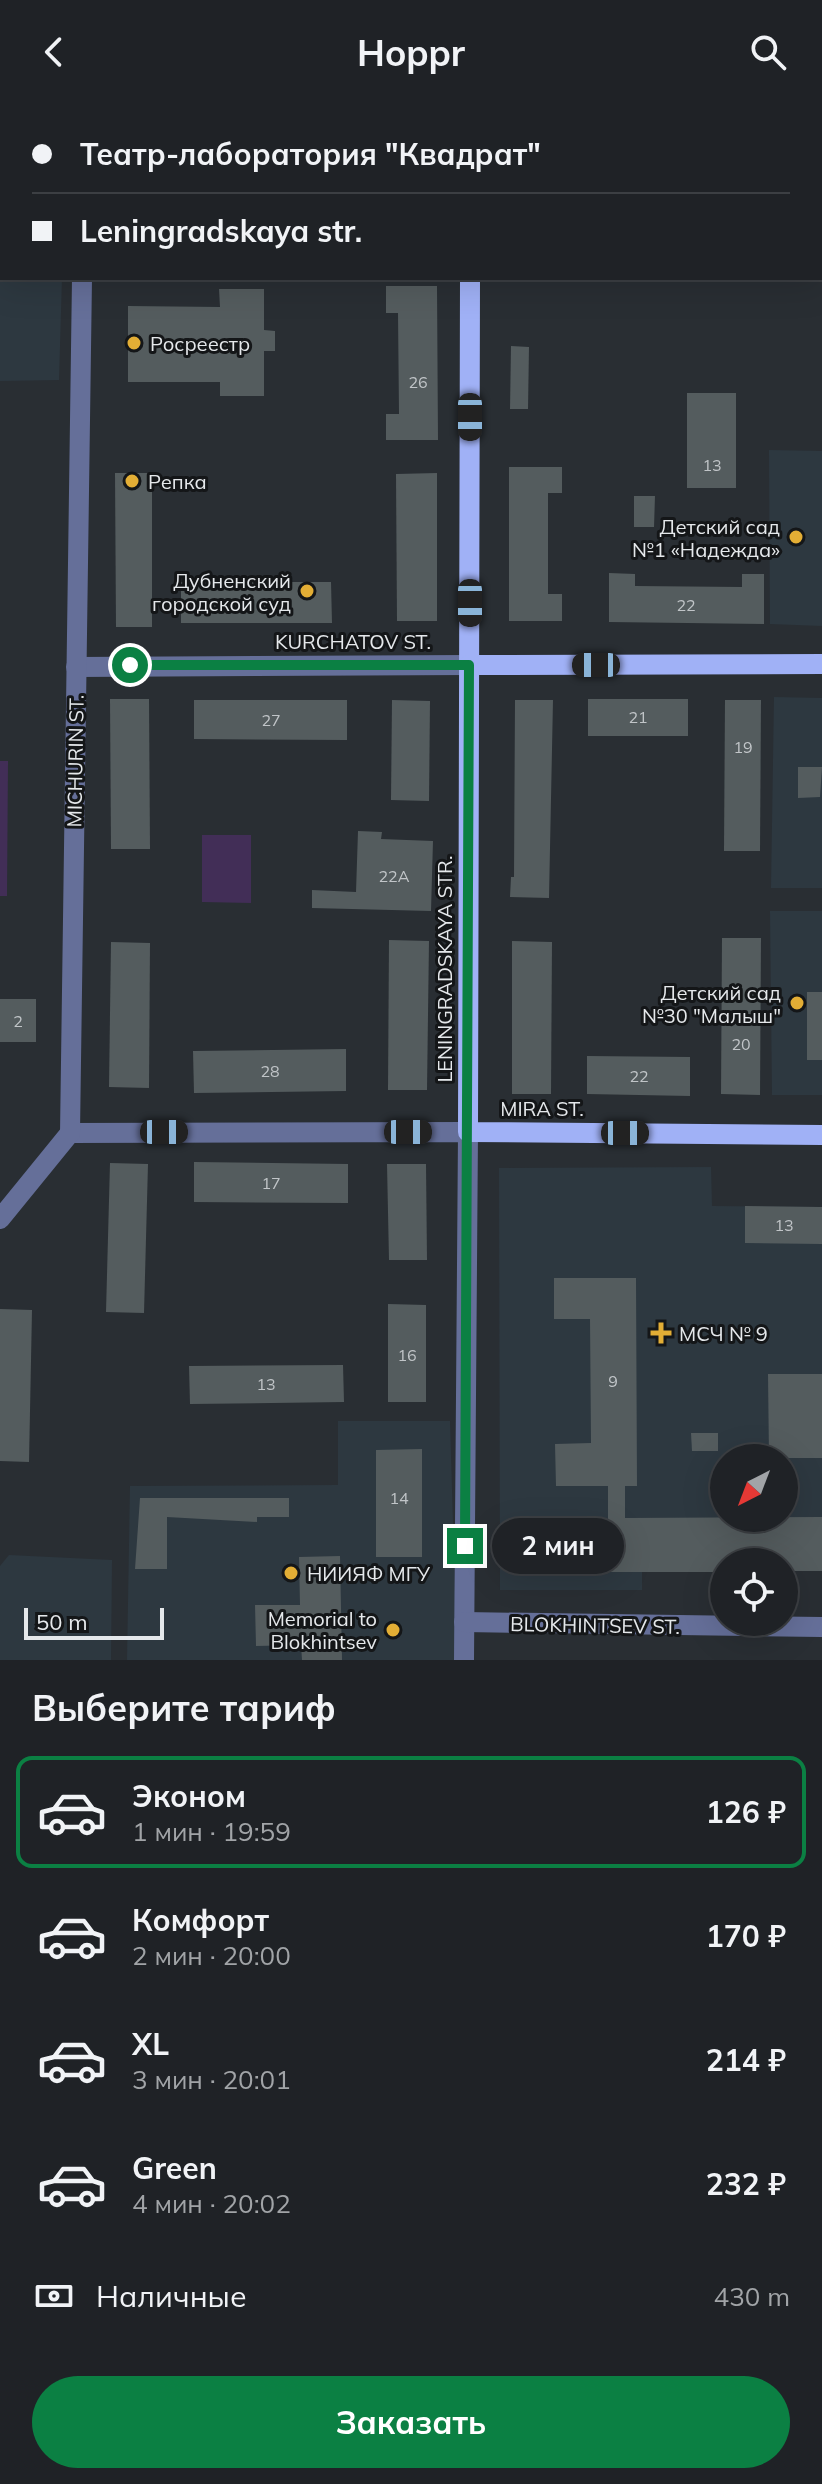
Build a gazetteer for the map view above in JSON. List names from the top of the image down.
{
  "streets": {
    "main road": ["KURCHATOV ST.", "LENINGRADSKAYA STR.", "MIRA ST."],
    "street": ["MICHURIN ST.", "BLOKHINTSEV ST."]
  },
  "crossings": [
    ["KURCHATOV ST.", "MICHURIN ST."],
    ["KURCHATOV ST.", "LENINGRADSKAYA STR."],
    ["MICHURIN ST.", "MIRA ST."],
    ["LENINGRADSKAYA STR.", "MIRA ST."],
    ["LENINGRADSKAYA STR.", "BLOKHINTSEV ST."]
  ],
  "places": {
    "other": [
      "Росреестр",
      "Репка",
      "Детский сад №1 «Надежда»",
      "Дубненский городской суд",
      "Детский сад №30 \"Малыш\"",
      "НИИЯФ МГУ",
      "Memorial to Blokhintsev"
    ],
    "health": ["МСЧ № 9"]
  },
  "house_numbers": [
    "26",
    "13",
    "22",
    "21",
    "27",
    "19",
    "22А",
    "2",
    "20",
    "28",
    "22",
    "17",
    "13",
    "16",
    "9",
    "13",
    "14"
  ],
  "scale_bar": "50 m",
  "north": "bottom left",
  "page": {
    "header": "Hoppr",
    "banner": ["Театр-лаборатория \"Квадрат\"", "Leningradskaya str."],
    "bubble": "2 мин",
    "scale": "50 m",
    "heading": "Выберите тариф",
    "list": [
      {
        "name": "Эконом",
        "note": "1 мин · 19:59",
        "value": "126 ₽"
      },
      {
        "name": "Комфорт",
        "note": "2 мин · 20:00",
        "value": "170 ₽"
      },
      {
        "name": "XL",
        "note": "3 мин · 20:01",
        "value": "214 ₽"
      },
      {
        "name": "Green",
        "note": "4 мин · 20:02",
        "value": "232 ₽"
      }
    ],
    "pay": ["Наличные", "430 m"],
    "buttons": "Заказать"
  }
}
